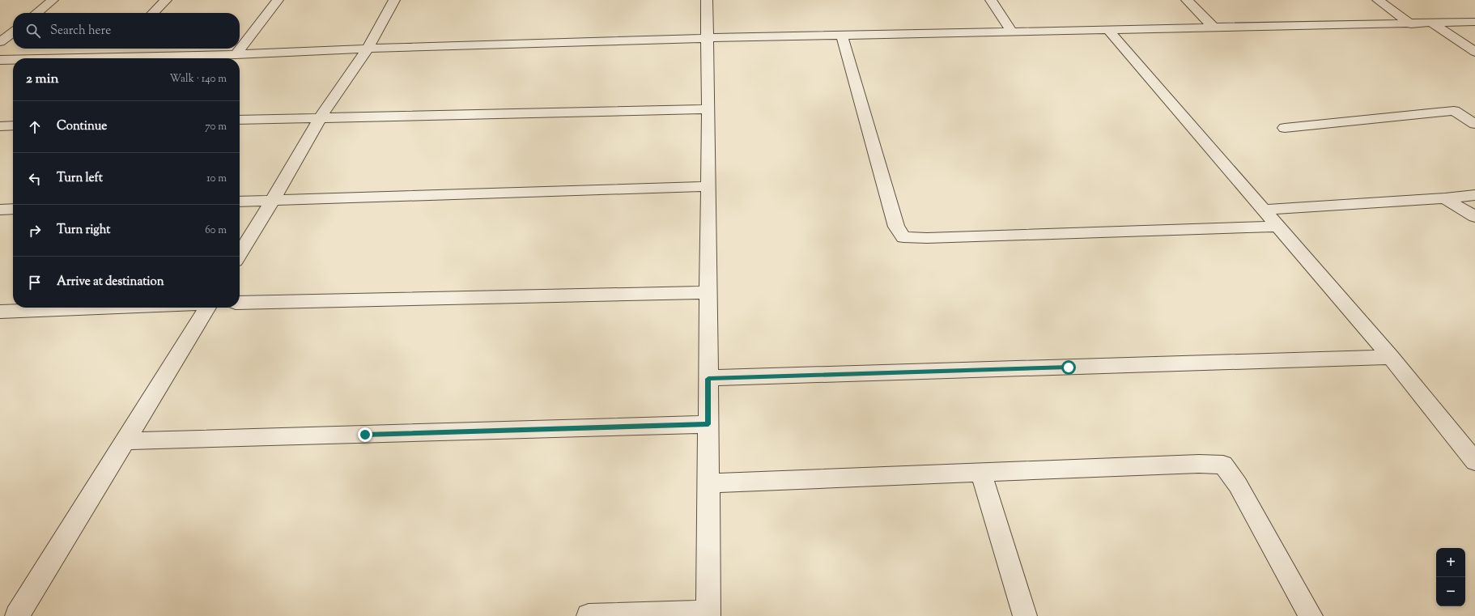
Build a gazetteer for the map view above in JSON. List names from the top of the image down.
{
  "page": {
    "search": "Search here",
    "heading": ["2 min", "Walk · 140 m"],
    "list": [
      ["Continue", "70 m"],
      ["Turn left", "10 m"],
      ["Turn right", "60 m"],
      "Arrive at destination"
    ],
    "map_buttons": ["+", "−"]
  }
}
